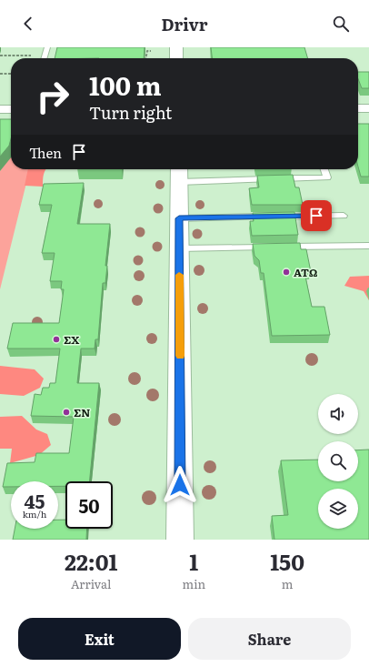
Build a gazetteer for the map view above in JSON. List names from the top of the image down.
{
  "places": ["ΑΤΩ", "ΣΧ", "ΣΝ"],
  "page": {
    "header": "Drivr",
    "turn": ["100 m", "Turn right"],
    "then": "Then",
    "speed": "45 km/h",
    "limit": "50",
    "eta": [
      "22:01",
      "Arrival",
      "1",
      "min",
      "150",
      "m"
    ],
    "buttons": ["Exit", "Share"]
  }
}
